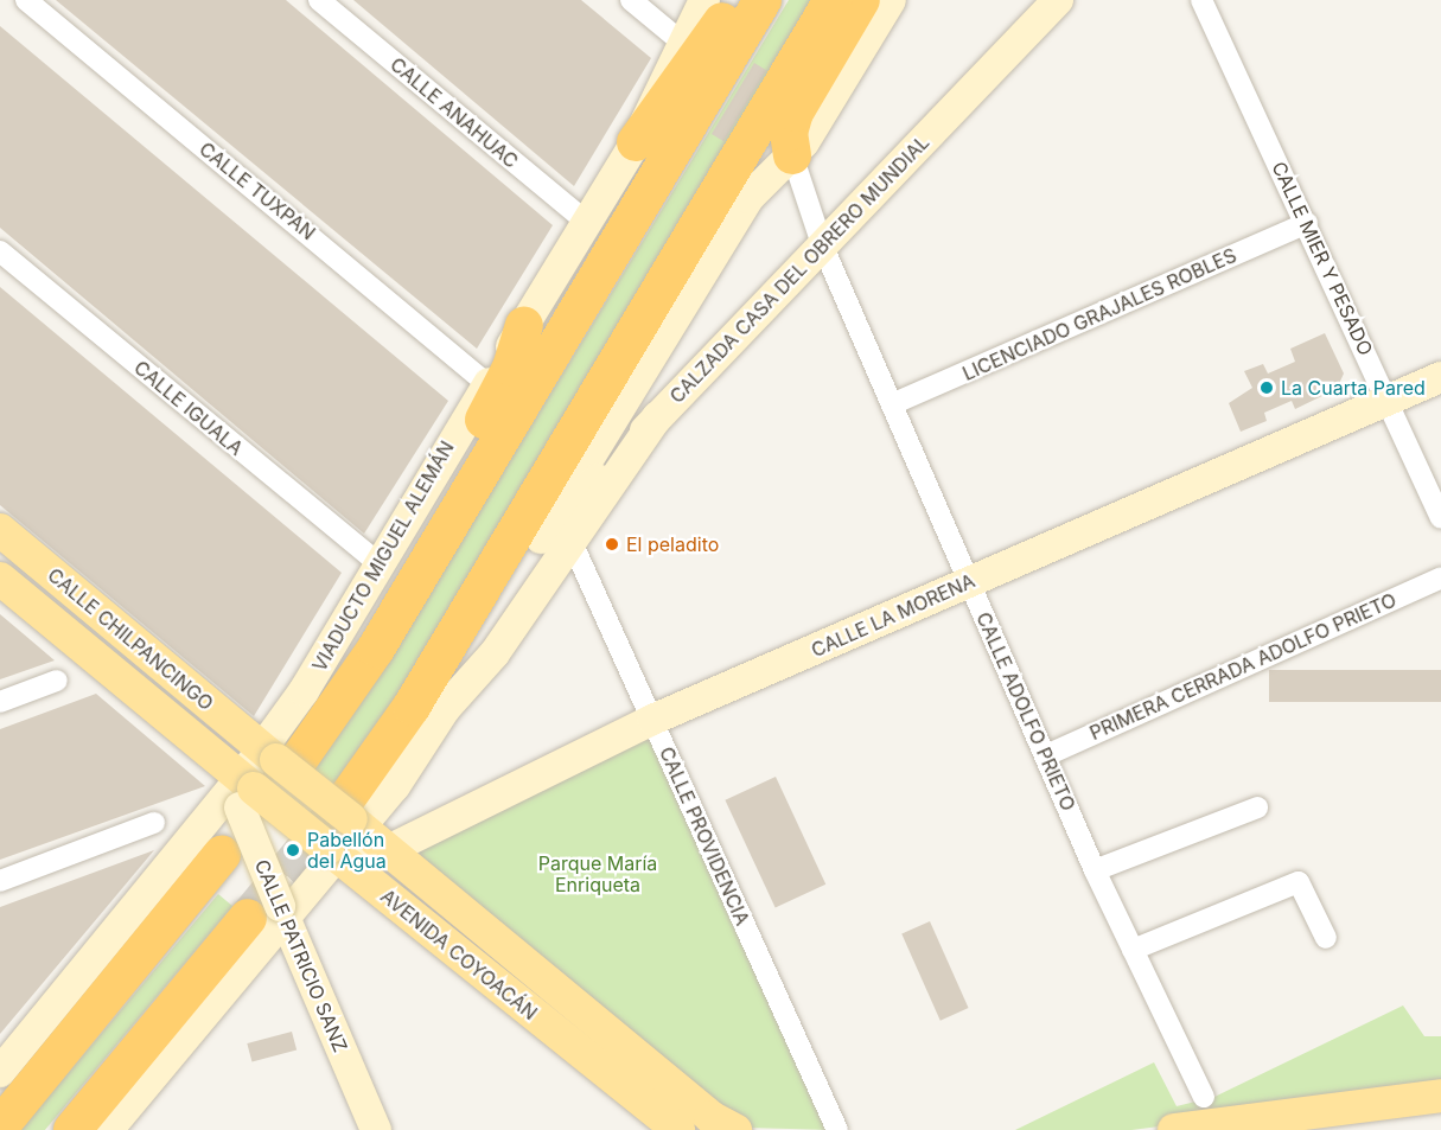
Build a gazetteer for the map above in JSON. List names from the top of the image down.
{
  "streets": {
    "highway": ["VIADUCTO MIGUEL ALEMÁN"],
    "main road": [
      "CALZADA CASA DEL OBRERO MUNDIAL",
      "CALLE LA MORENA",
      "CALLE CHILPANCINGO",
      "AVENIDA COYOACÁN",
      "CALLE PATRICIO SANZ"
    ],
    "street": [
      "CALLE ANAHUAC",
      "CALLE TUXPAN",
      "CALLE MIER Y PESADO",
      "LICENCIADO GRAJALES ROBLES",
      "CALLE IGUALA",
      "PRIMERA CERRADA ADOLFO PRIETO",
      "CALLE ADOLFO PRIETO",
      "CALLE PROVIDENCIA"
    ]
  },
  "crossings": [
    ["CALLE ANAHUAC", "VIADUCTO MIGUEL ALEMÁN"],
    ["CALLE TUXPAN", "VIADUCTO MIGUEL ALEMÁN"],
    ["CALLE MIER Y PESADO", "LICENCIADO GRAJALES ROBLES"],
    ["CALLE MIER Y PESADO", "CALLE LA MORENA"],
    ["CALZADA CASA DEL OBRERO MUNDIAL", "CALLE ADOLFO PRIETO"],
    ["CALZADA CASA DEL OBRERO MUNDIAL", "CALLE PROVIDENCIA"],
    ["LICENCIADO GRAJALES ROBLES", "CALLE ADOLFO PRIETO"],
    ["CALLE IGUALA", "VIADUCTO MIGUEL ALEMÁN"],
    ["VIADUCTO MIGUEL ALEMÁN", "CALLE CHILPANCINGO"],
    ["VIADUCTO MIGUEL ALEMÁN", "AVENIDA COYOACÁN"],
    ["VIADUCTO MIGUEL ALEMÁN", "CALLE PATRICIO SANZ"],
    ["CALLE LA MORENA", "CALLE ADOLFO PRIETO"],
    ["CALLE LA MORENA", "CALLE PROVIDENCIA"],
    ["CALLE LA MORENA", "AVENIDA COYOACÁN"],
    ["CALLE CHILPANCINGO", "AVENIDA COYOACÁN"],
    ["CALLE CHILPANCINGO", "CALLE PATRICIO SANZ"],
    ["PRIMERA CERRADA ADOLFO PRIETO", "CALLE ADOLFO PRIETO"],
    ["AVENIDA COYOACÁN", "CALLE PATRICIO SANZ"]
  ],
  "parks": ["Parque María Enriqueta"],
  "places": ["La Cuarta Pared", "El peladito", "Pabellón del Agua"]
}
